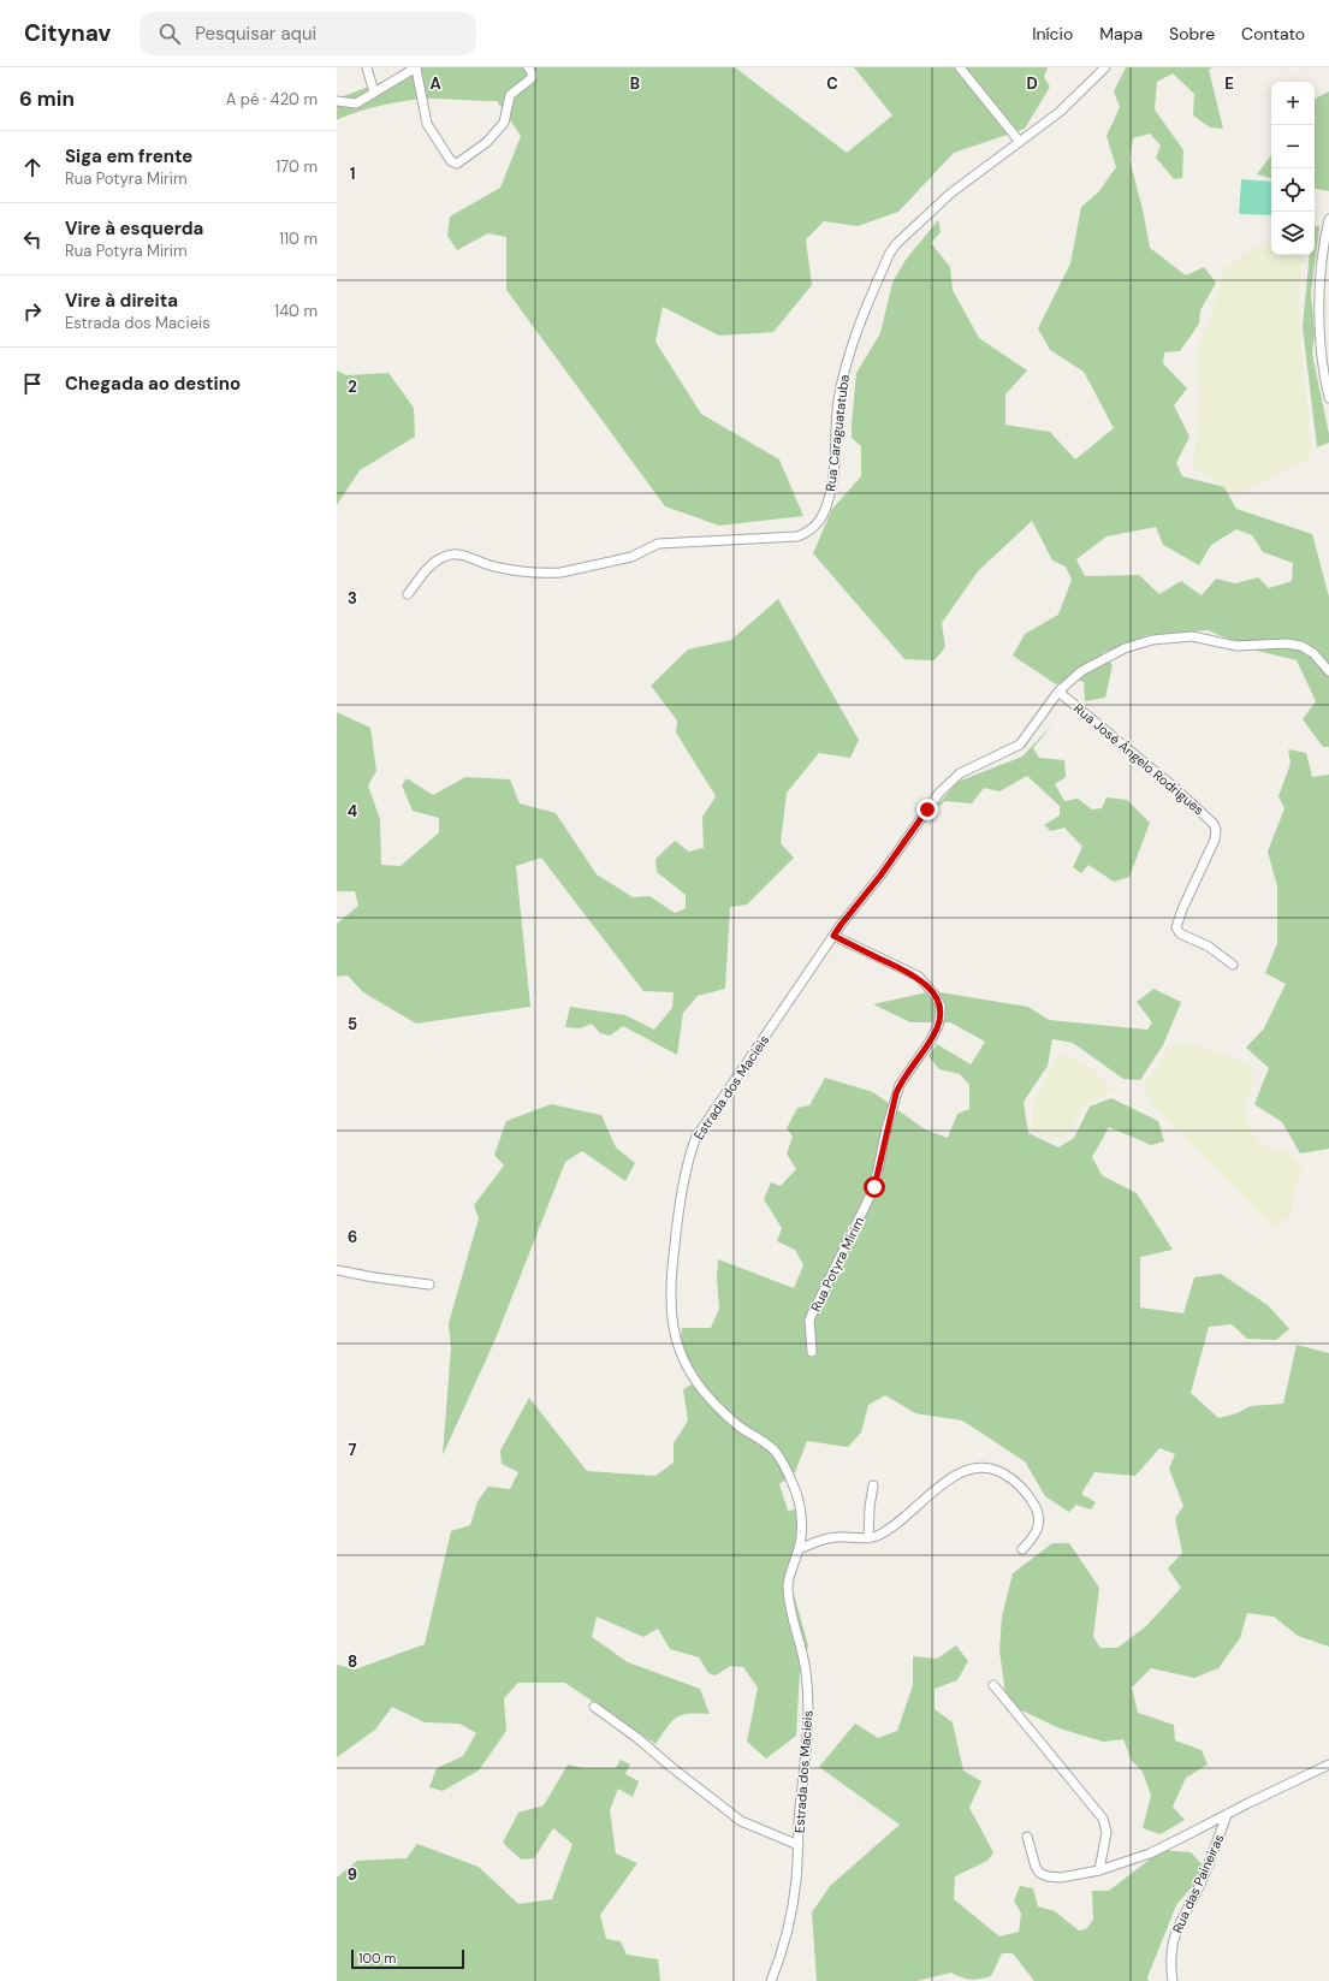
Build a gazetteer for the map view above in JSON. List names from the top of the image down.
{
  "streets": {
    "street": [
      "Rua Caraguatatuba",
      "Rua José Ângelo Rodrigues",
      "Estrada dos Macieis",
      "Rua Potyra Mirim",
      "Rua das Paineiras"
    ]
  },
  "crossings": [
    ["Rua José Ângelo Rodrigues", "Estrada dos Macieis"],
    ["Estrada dos Macieis", "Rua Potyra Mirim"]
  ],
  "scale_bar": "100 m",
  "page": {
    "header": "Citynav",
    "search": "Pesquisar aqui",
    "nav": [
      "Início",
      "Mapa",
      "Sobre",
      "Contato"
    ],
    "heading": ["6 min", "A pé · 420 m"],
    "map_buttons": ["+", "−"],
    "list": [
      ["Siga em frente", "Rua Potyra Mirim", "170 m"],
      ["Vire à esquerda", "Rua Potyra Mirim", "110 m"],
      ["Vire à direita", "Estrada dos Macieis", "140 m"],
      "Chegada ao destino"
    ],
    "scale": "100 m"
  },
  "grid": {
    "columns": [
      "A",
      "B",
      "C",
      "D",
      "E"
    ],
    "rows": [
      "1",
      "2",
      "3",
      "4",
      "5",
      "6",
      "7",
      "8",
      "9"
    ]
  }
}
